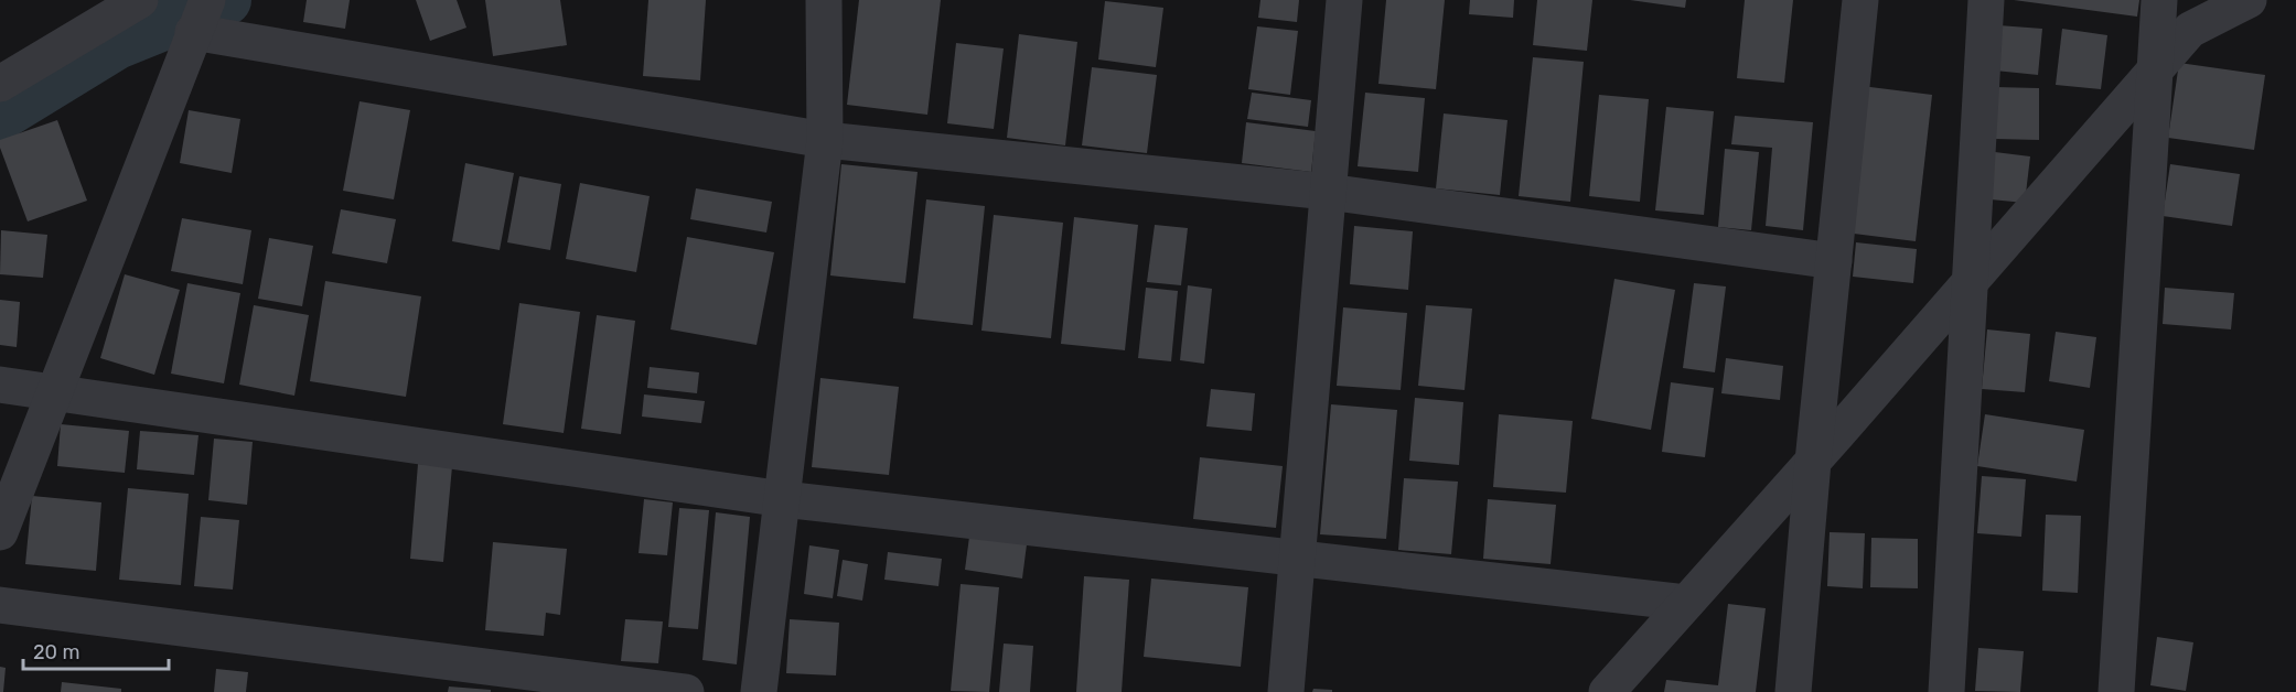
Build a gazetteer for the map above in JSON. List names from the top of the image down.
{
  "scale_bar": "20 m"
}
